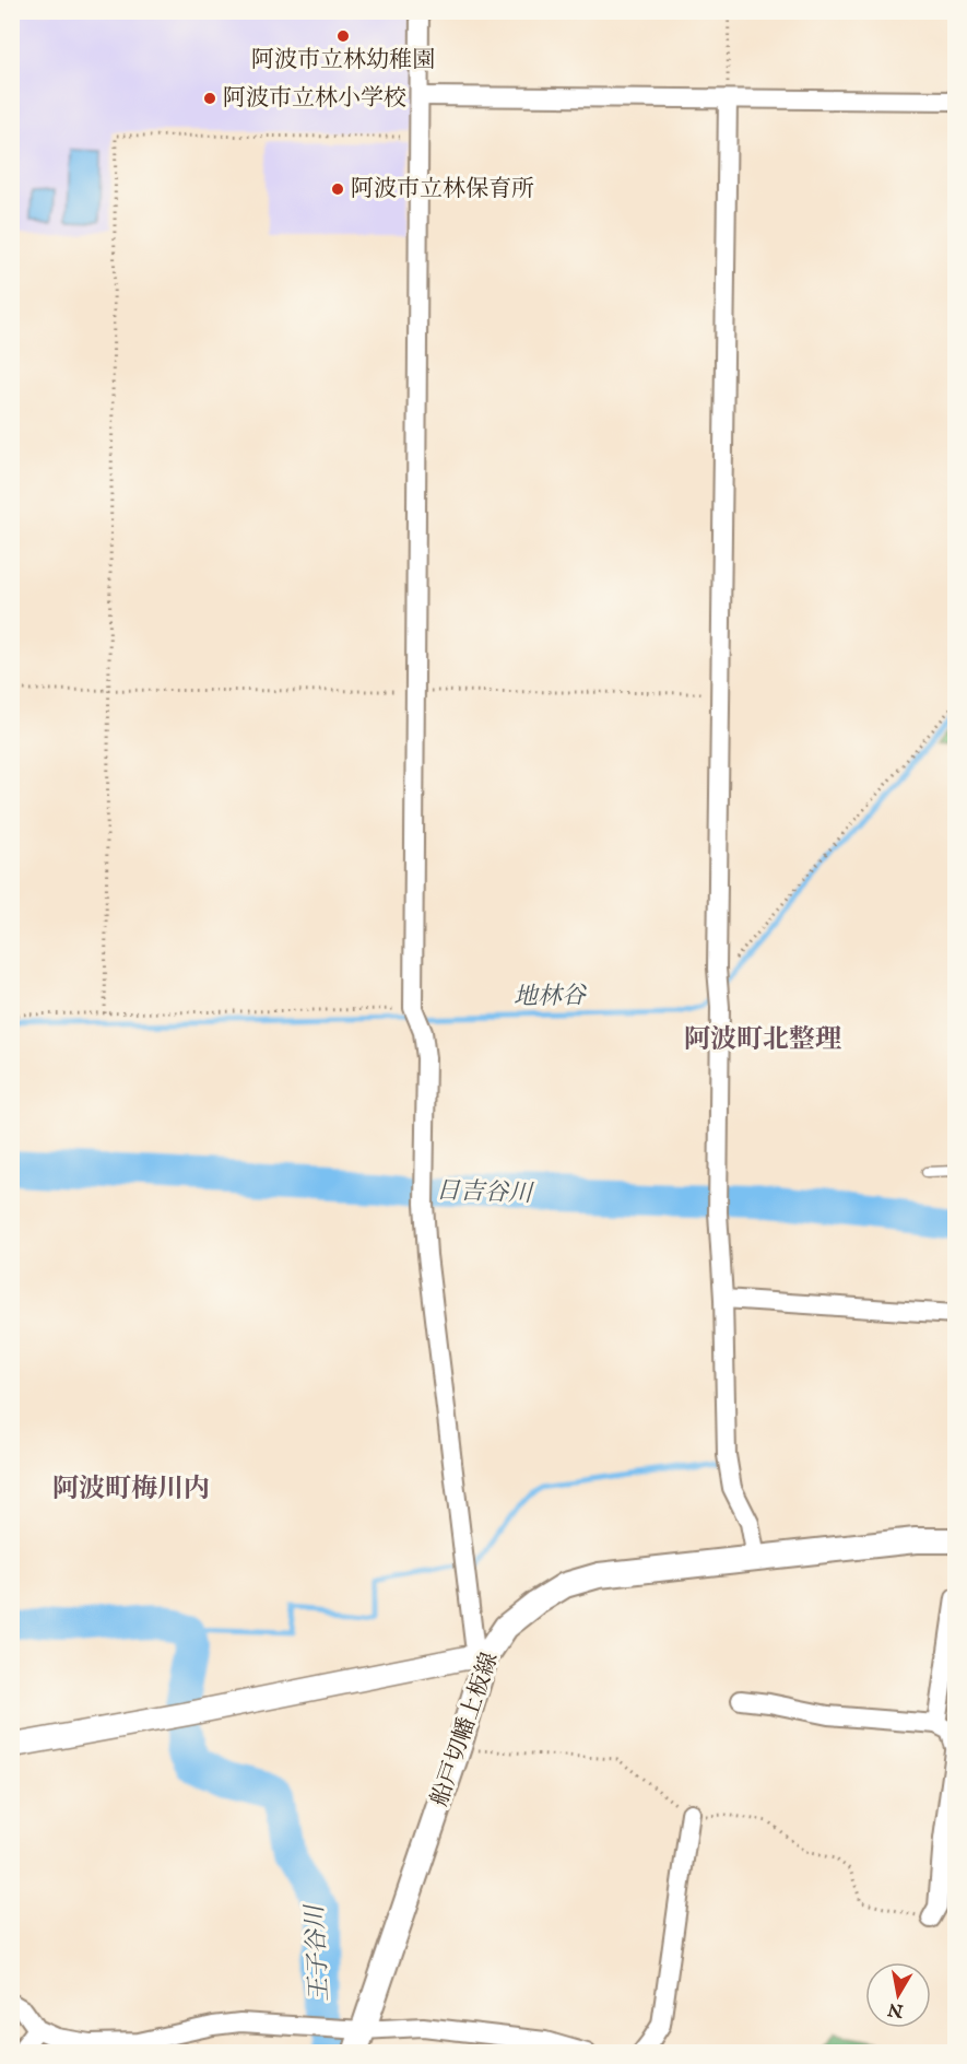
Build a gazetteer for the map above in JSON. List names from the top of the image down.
{
  "streets": {
    "main road": ["船戸切幡上板線"]
  },
  "districts": ["阿波町北整理", "阿波町梅川内"],
  "water": ["地林谷", "日吉谷川", "王子谷川"],
  "places": ["阿波市立林幼稚園", "阿波市立林小学校", "阿波市立林保育所"],
  "north": "bottom"
}
